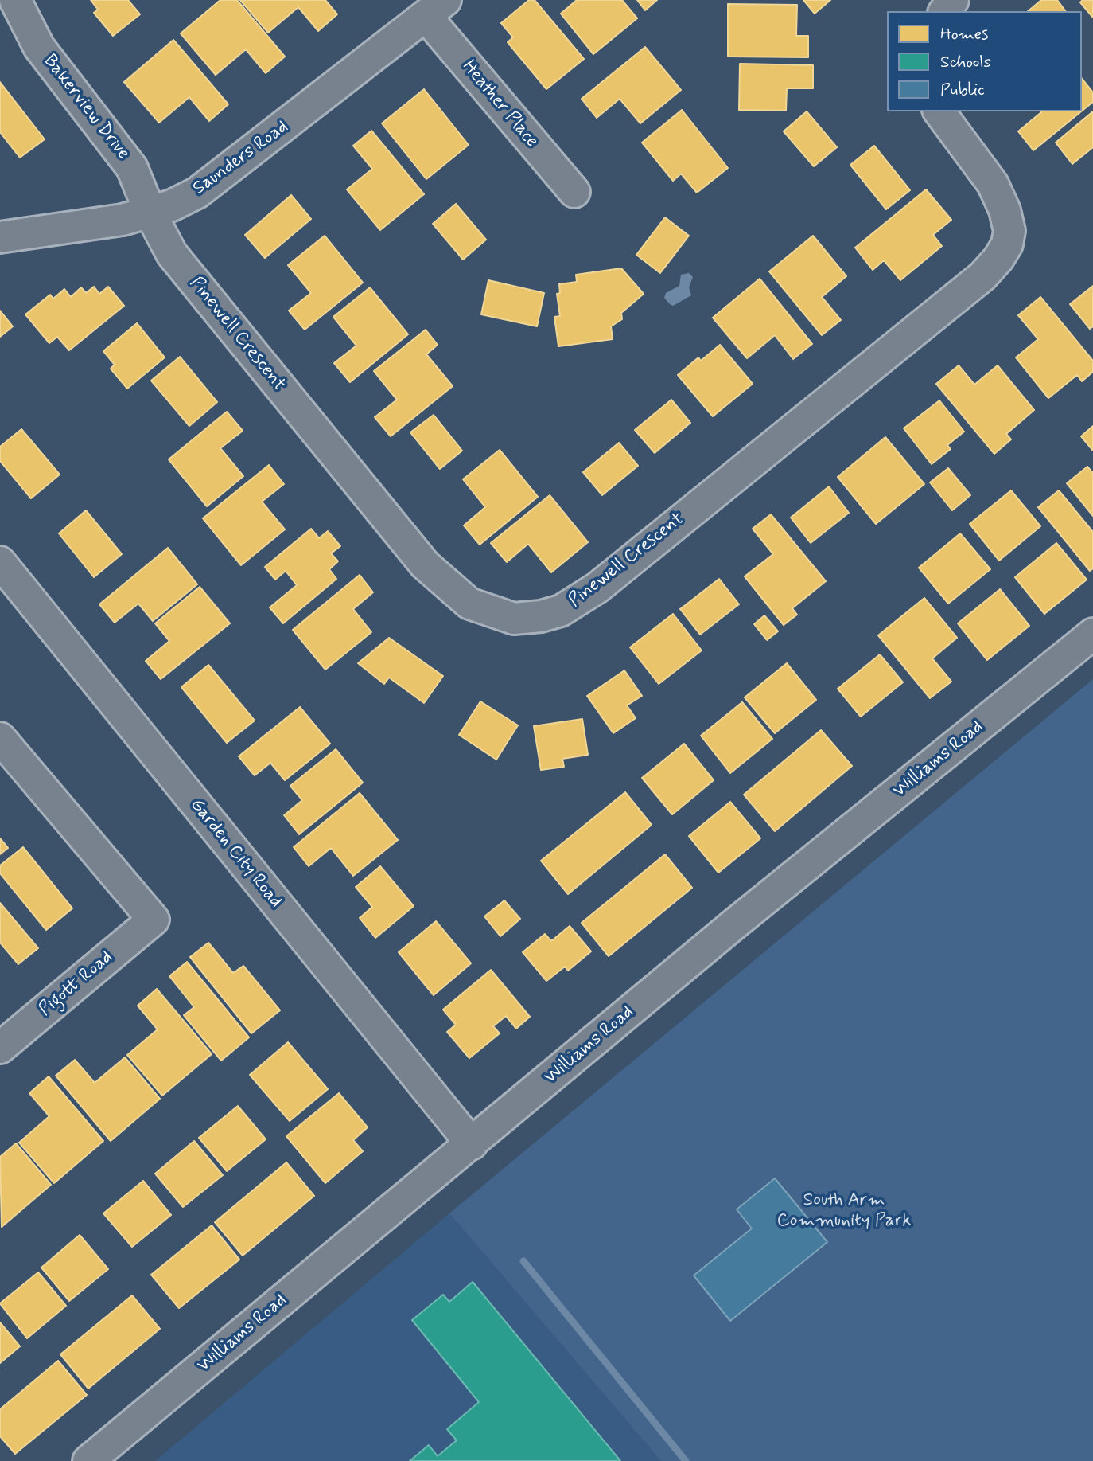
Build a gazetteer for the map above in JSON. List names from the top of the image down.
{
  "streets": {
    "street": [
      "Heather Place",
      "Bakerview Drive",
      "Saunders Road",
      "Pinewell Crescent",
      "Williams Road",
      "Garden City Road",
      "Pigott Road"
    ]
  },
  "crossings": [
    ["Heather Place", "Saunders Road"],
    ["Bakerview Drive", "Saunders Road"],
    ["Bakerview Drive", "Pinewell Crescent"],
    ["Saunders Road", "Pinewell Crescent"],
    ["Williams Road", "Garden City Road"]
  ],
  "parks": ["South Arm Community Park"],
  "legend": ["Homes", "Schools", "Public"]
}
